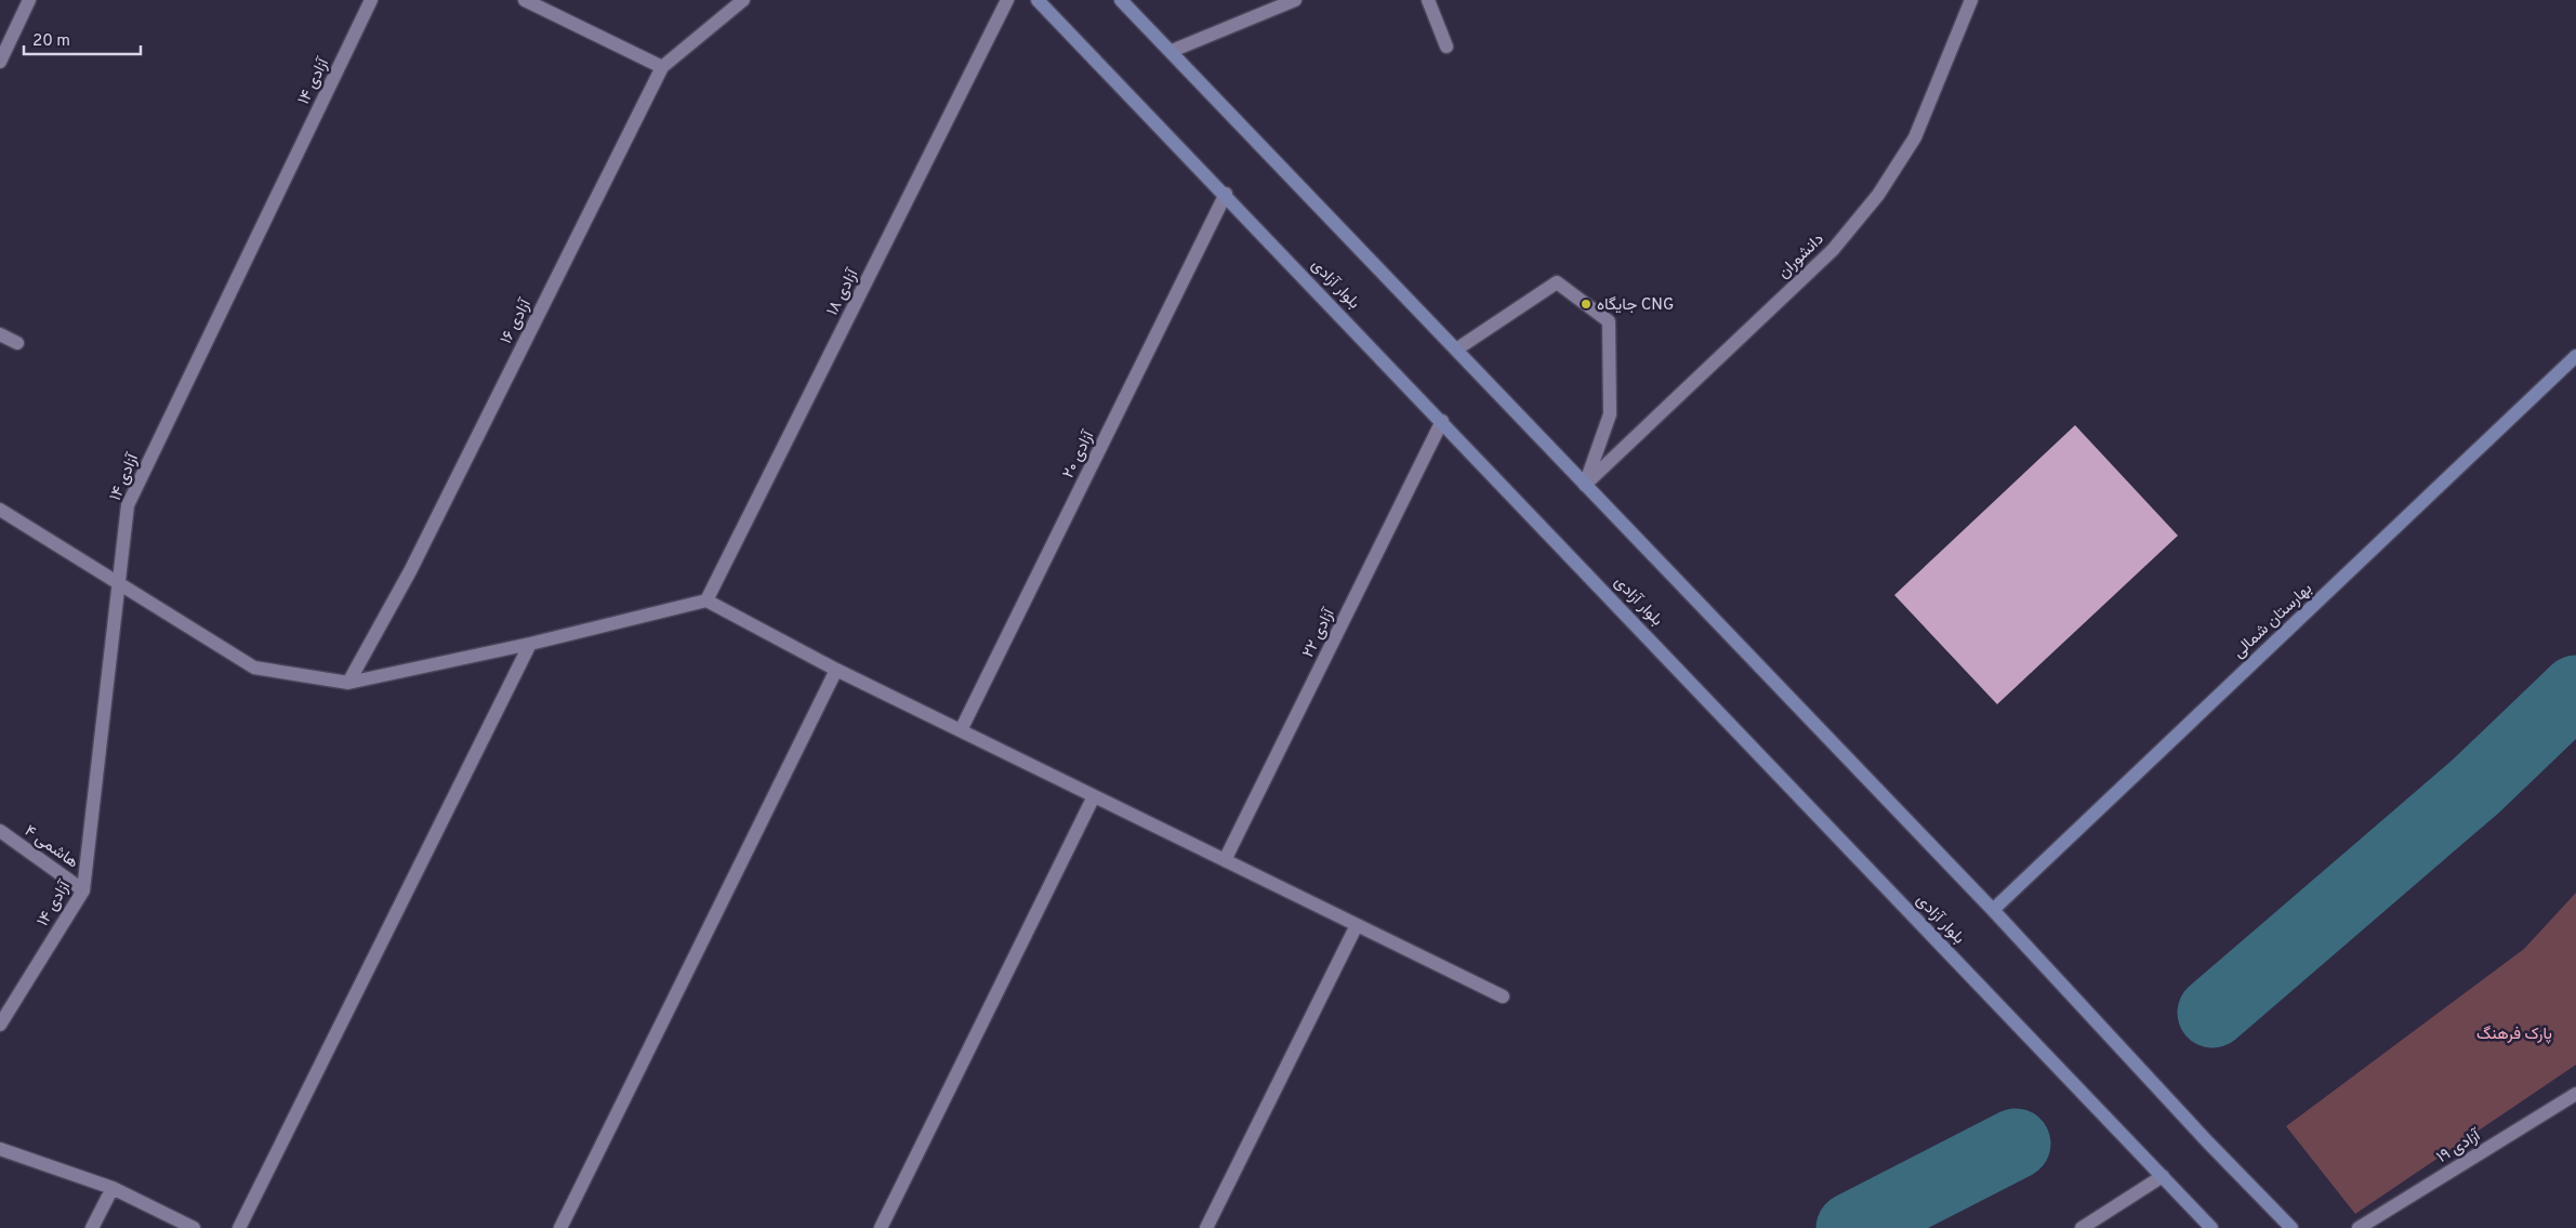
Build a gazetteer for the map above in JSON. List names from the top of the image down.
{
  "streets": {
    "main road": ["بلوار آزادی", "بهارستان شمالی"],
    "street": [
      "آزادی ۱۴",
      "دانشوران",
      "آزادی ۱۸",
      "آزادی ۱۶",
      "آزادی ۲۰",
      "آزادی ۲۲",
      "هاشمی ۴",
      "آزادی ۱۹"
    ]
  },
  "crossings": [
    ["آزادی ۱۴", "هاشمی ۴"],
    ["بلوار آزادی", "آزادی ۲۰"],
    ["بلوار آزادی", "آزادی ۲۲"]
  ],
  "parks": ["پارک فرهنگ"],
  "places": ["جایگاه CNG"],
  "scale_bar": "20 m"
}
